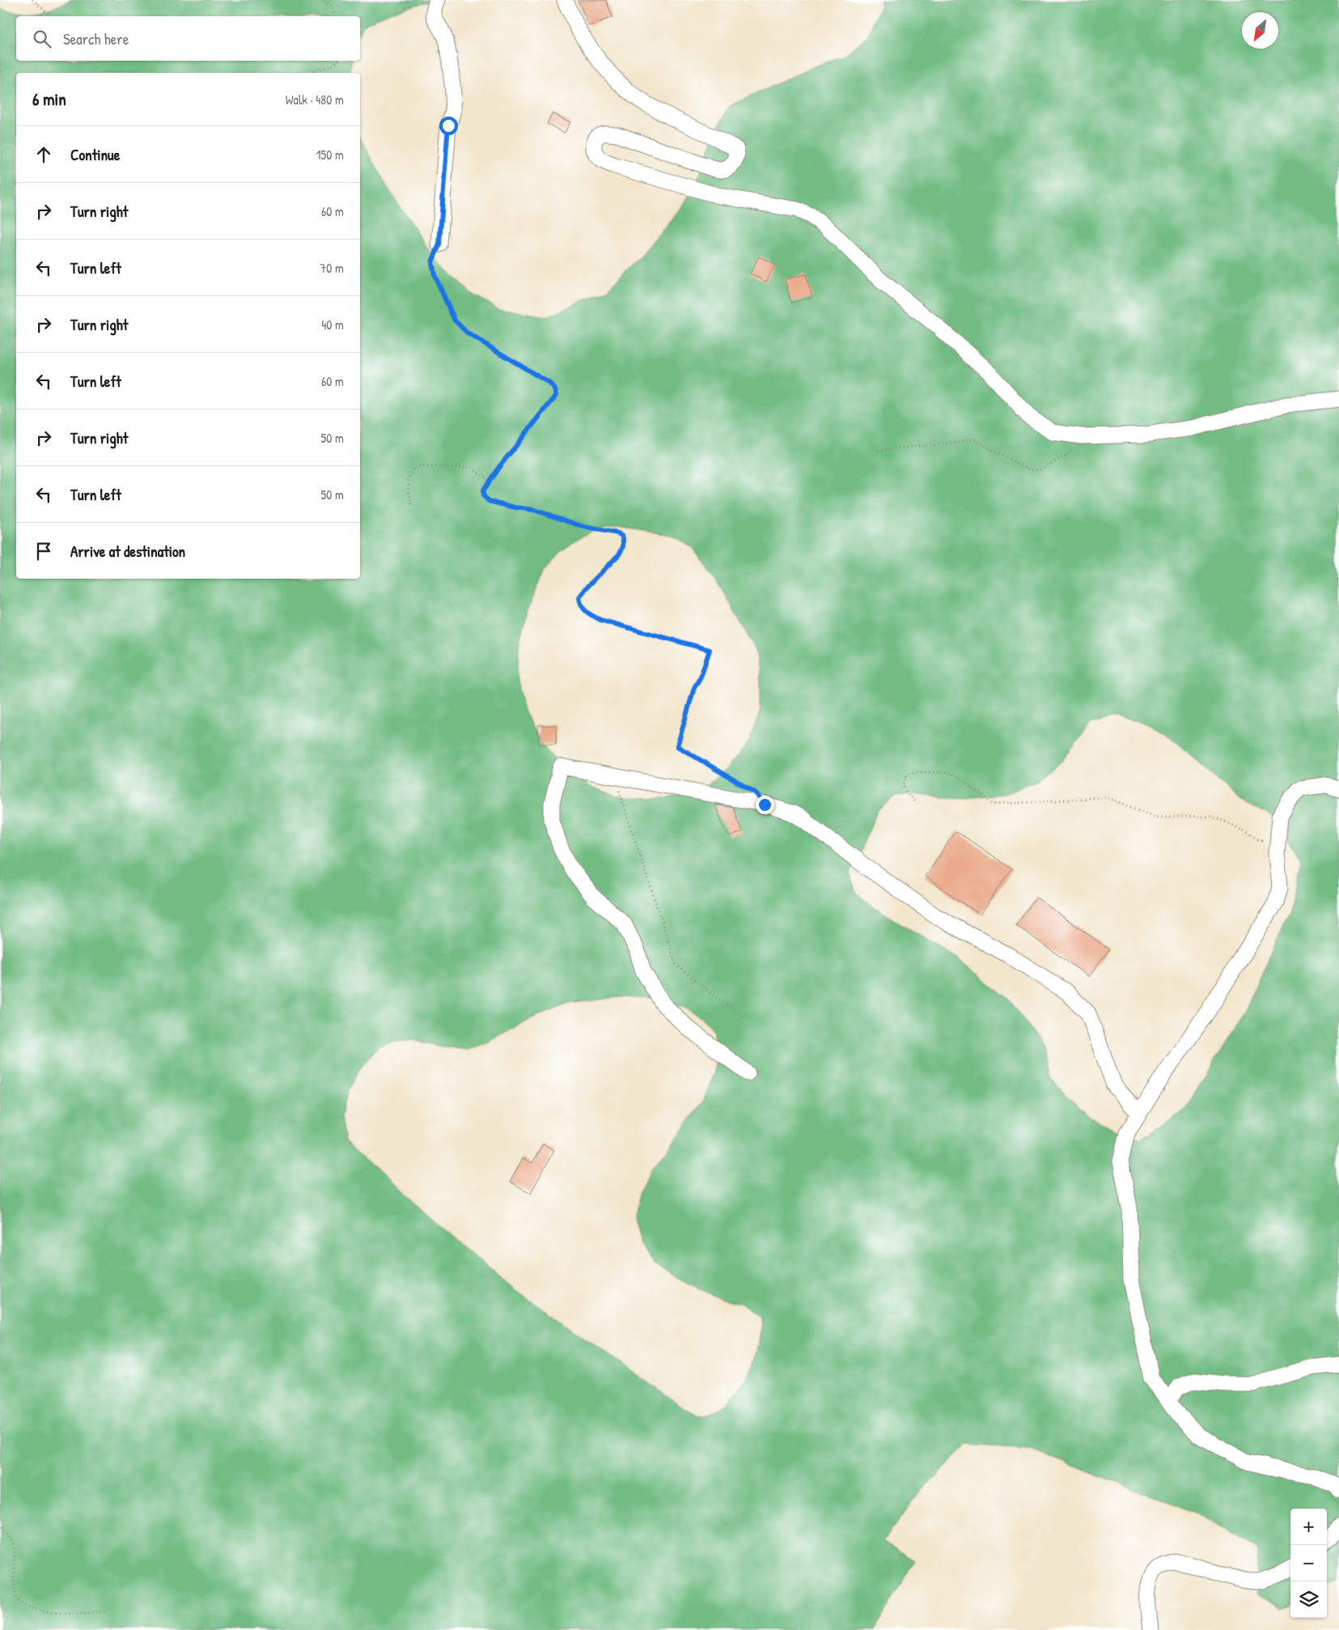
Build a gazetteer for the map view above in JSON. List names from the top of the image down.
{
  "north": "bottom left",
  "page": {
    "search": "Search here",
    "heading": ["6 min", "Walk · 480 m"],
    "list": [
      ["Continue", "150 m"],
      ["Turn right", "60 m"],
      ["Turn left", "70 m"],
      ["Turn right", "40 m"],
      ["Turn left", "60 m"],
      ["Turn right", "50 m"],
      ["Turn left", "50 m"],
      "Arrive at destination"
    ],
    "map_buttons": ["+", "−"]
  }
}
